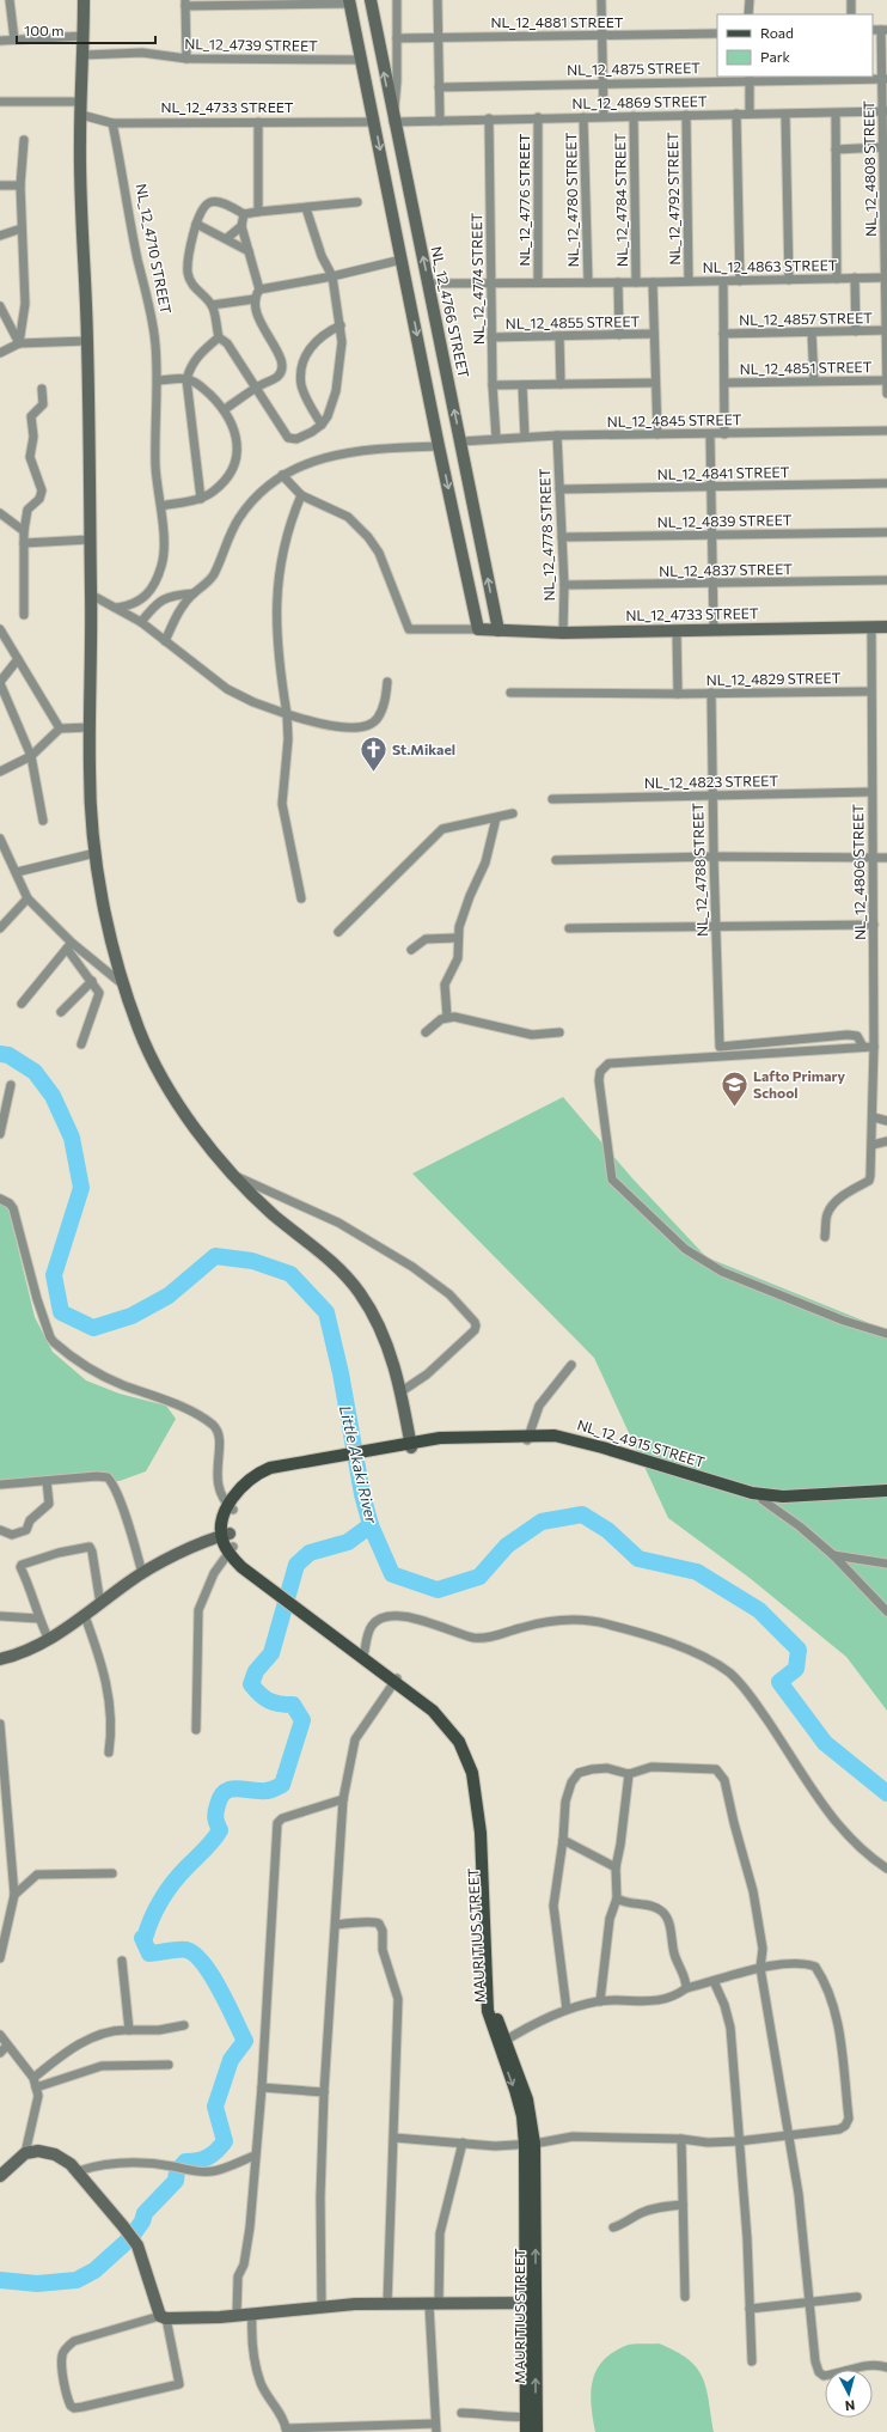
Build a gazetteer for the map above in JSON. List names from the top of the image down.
{
  "streets": {
    "main road": ["NL_12_4915 STREET", "MAURITIUS STREET"],
    "street": [
      "NL_12_4881 STREET",
      "NL_12_4739 STREET",
      "NL_12_4875 STREET",
      "NL_12_4869 STREET",
      "NL_12_4733 STREET",
      "NL_12_4808 STREET",
      "NL_12_4792 STREET",
      "NL_12_4776 STREET",
      "NL_12_4780 STREET",
      "NL_12_4784 STREET",
      "NL_12_4710 STREET",
      "NL_12_4863 STREET",
      "NL_12_4774 STREET",
      "NL_12_4766 STREET",
      "NL_12_4857 STREET",
      "NL_12_4855 STREET",
      "NL_12_4851 STREET",
      "NL_12_4845 STREET",
      "NL_12_4841 STREET",
      "NL_12_4839 STREET",
      "NL_12_4778 STREET",
      "NL_12_4837 STREET",
      "NL_12_4829 STREET",
      "NL_12_4823 STREET",
      "NL_12_4788 STREET",
      "NL_12_4806 STREET"
    ]
  },
  "crossings": [
    ["NL_12_4875 STREET", "NL_12_4808 STREET"],
    ["NL_12_4869 STREET", "NL_12_4808 STREET"],
    ["NL_12_4869 STREET", "NL_12_4792 STREET"],
    ["NL_12_4869 STREET", "NL_12_4776 STREET"],
    ["NL_12_4869 STREET", "NL_12_4780 STREET"],
    ["NL_12_4869 STREET", "NL_12_4784 STREET"],
    ["NL_12_4869 STREET", "NL_12_4774 STREET"],
    ["NL_12_4869 STREET", "NL_12_4766 STREET"],
    ["NL_12_4733 STREET", "NL_12_4710 STREET"],
    ["NL_12_4733 STREET", "NL_12_4766 STREET"],
    ["NL_12_4733 STREET", "NL_12_4778 STREET"],
    ["NL_12_4733 STREET", "NL_12_4806 STREET"],
    ["NL_12_4808 STREET", "NL_12_4863 STREET"],
    ["NL_12_4808 STREET", "NL_12_4857 STREET"],
    ["NL_12_4792 STREET", "NL_12_4863 STREET"],
    ["NL_12_4784 STREET", "NL_12_4863 STREET"],
    ["NL_12_4774 STREET", "NL_12_4855 STREET"],
    ["NL_12_4774 STREET", "NL_12_4845 STREET"],
    ["NL_12_4766 STREET", "NL_12_4845 STREET"],
    ["NL_12_4845 STREET", "NL_12_4778 STREET"],
    ["NL_12_4841 STREET", "NL_12_4778 STREET"],
    ["NL_12_4839 STREET", "NL_12_4778 STREET"],
    ["NL_12_4778 STREET", "NL_12_4837 STREET"],
    ["NL_12_4829 STREET", "NL_12_4788 STREET"],
    ["NL_12_4829 STREET", "NL_12_4806 STREET"],
    ["NL_12_4823 STREET", "NL_12_4788 STREET"],
    ["NL_12_4823 STREET", "NL_12_4806 STREET"]
  ],
  "water": ["Little Akaki River"],
  "places": {
    "church": ["St.Mikael"],
    "school or university": ["Lafto Primary School"]
  },
  "legend": ["Road", "Park"],
  "scale_bar": "100 m",
  "north": "bottom"
}
